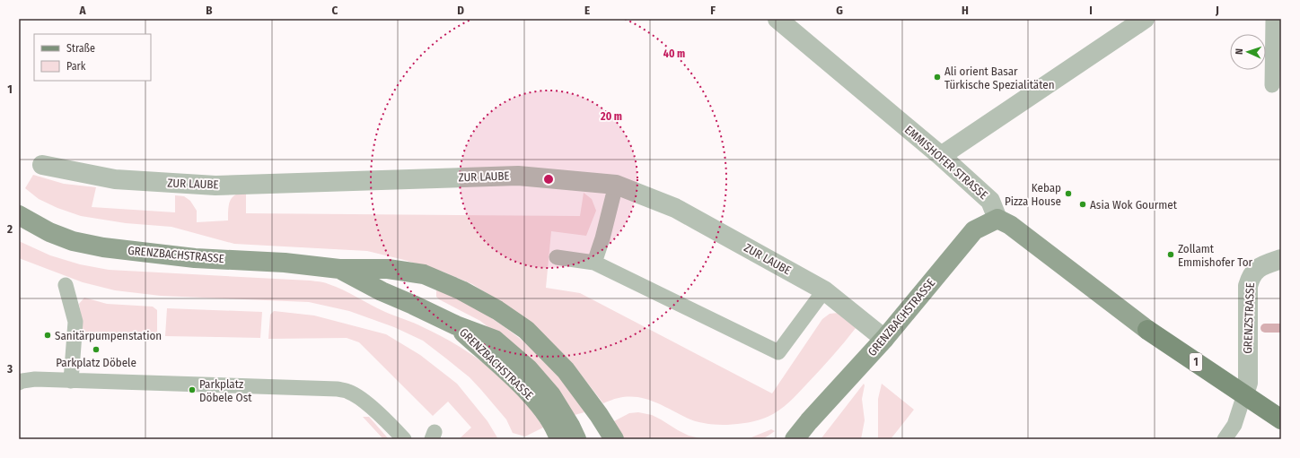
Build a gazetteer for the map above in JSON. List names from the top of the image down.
{
  "streets": {
    "main road": ["GRENZBACHSTRASSE", "1"],
    "street": ["EMMISHOFER STRASSE", "ZUR LAUBE", "GRENZSTRASSE"]
  },
  "crossings": [
    ["EMMISHOFER STRASSE", "GRENZBACHSTRASSE"],
    ["EMMISHOFER STRASSE", "1"],
    ["ZUR LAUBE", "GRENZBACHSTRASSE"],
    ["GRENZBACHSTRASSE", "1"],
    ["GRENZSTRASSE", "1"]
  ],
  "places": [
    "Ali orient Basar Türkische Spezialitäten",
    "Kebap Pizza House",
    "Asia Wok Gourmet",
    "Zollamt Emmishofer Tor",
    "Sanitärpumpenstation",
    "Parkplatz Döbele",
    "Parkplatz Döbele Ost"
  ],
  "legend": ["Straße", "Park"],
  "north": "left",
  "grid": {
    "columns": [
      "A",
      "B",
      "C",
      "D",
      "E",
      "F",
      "G",
      "H",
      "I",
      "J"
    ],
    "rows": ["1", "2", "3"]
  },
  "rings": ["40 m", "20 m"]
}
